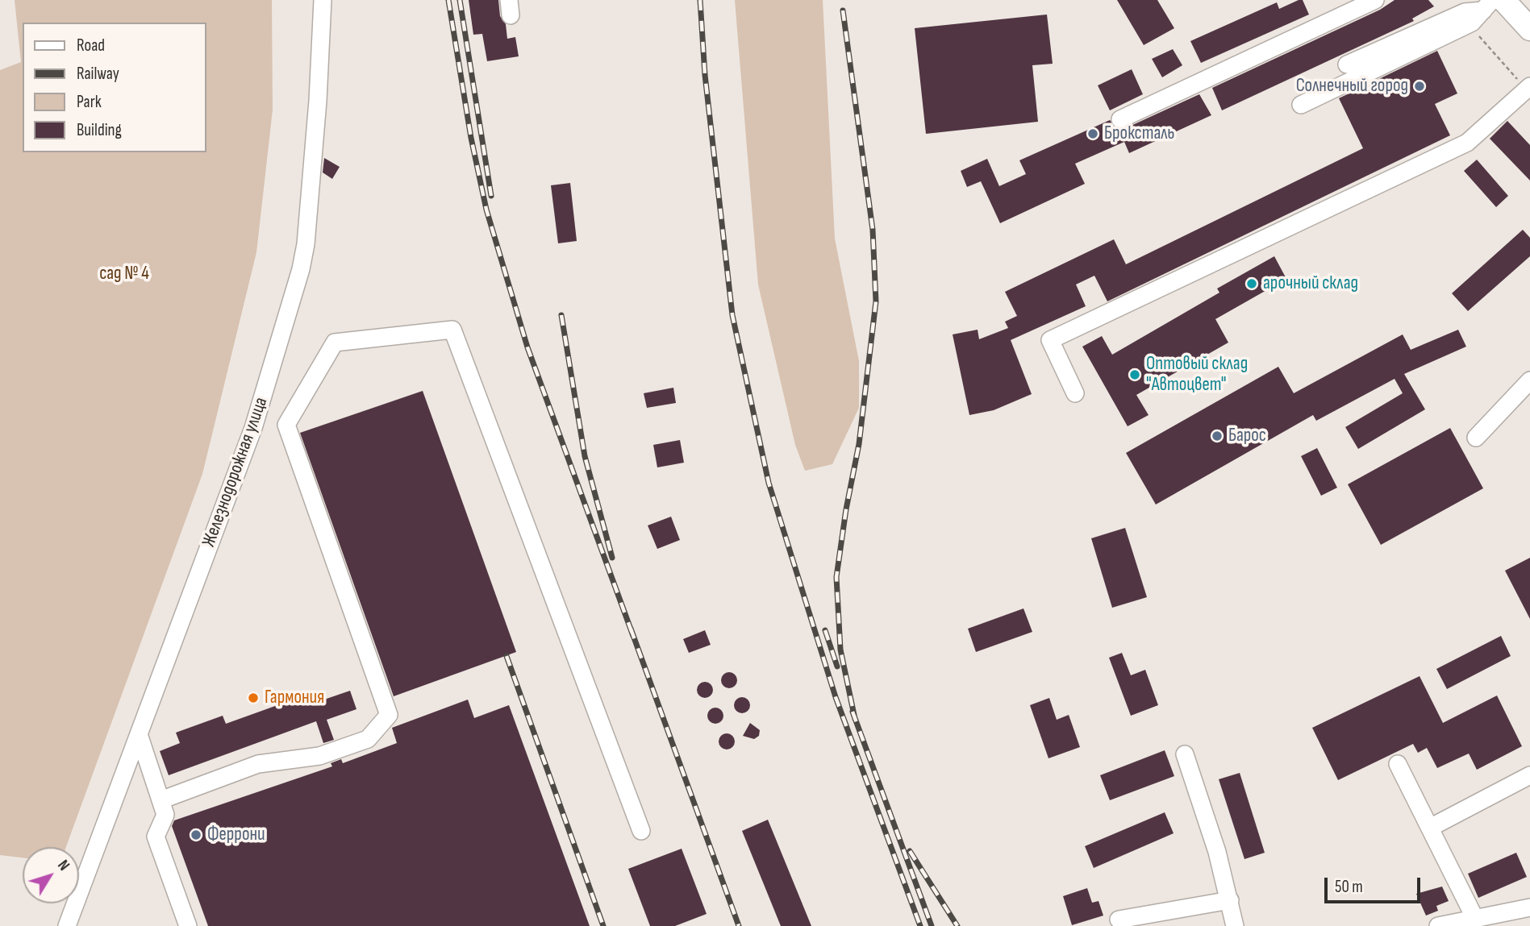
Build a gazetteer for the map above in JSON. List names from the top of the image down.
{
  "streets": {
    "street": ["Железнодорожная улица"]
  },
  "parks": ["сад № 4"],
  "places": [
    "Солнечный город",
    "Броксталь",
    "арочный склад",
    "Оптовый склад \"Автоцвет\"",
    "Барос",
    "Гармония",
    "Феррони"
  ],
  "legend": [
    "Road",
    "Railway",
    "Park",
    "Building"
  ],
  "scale_bar": "50 m",
  "north": "top right"
}
